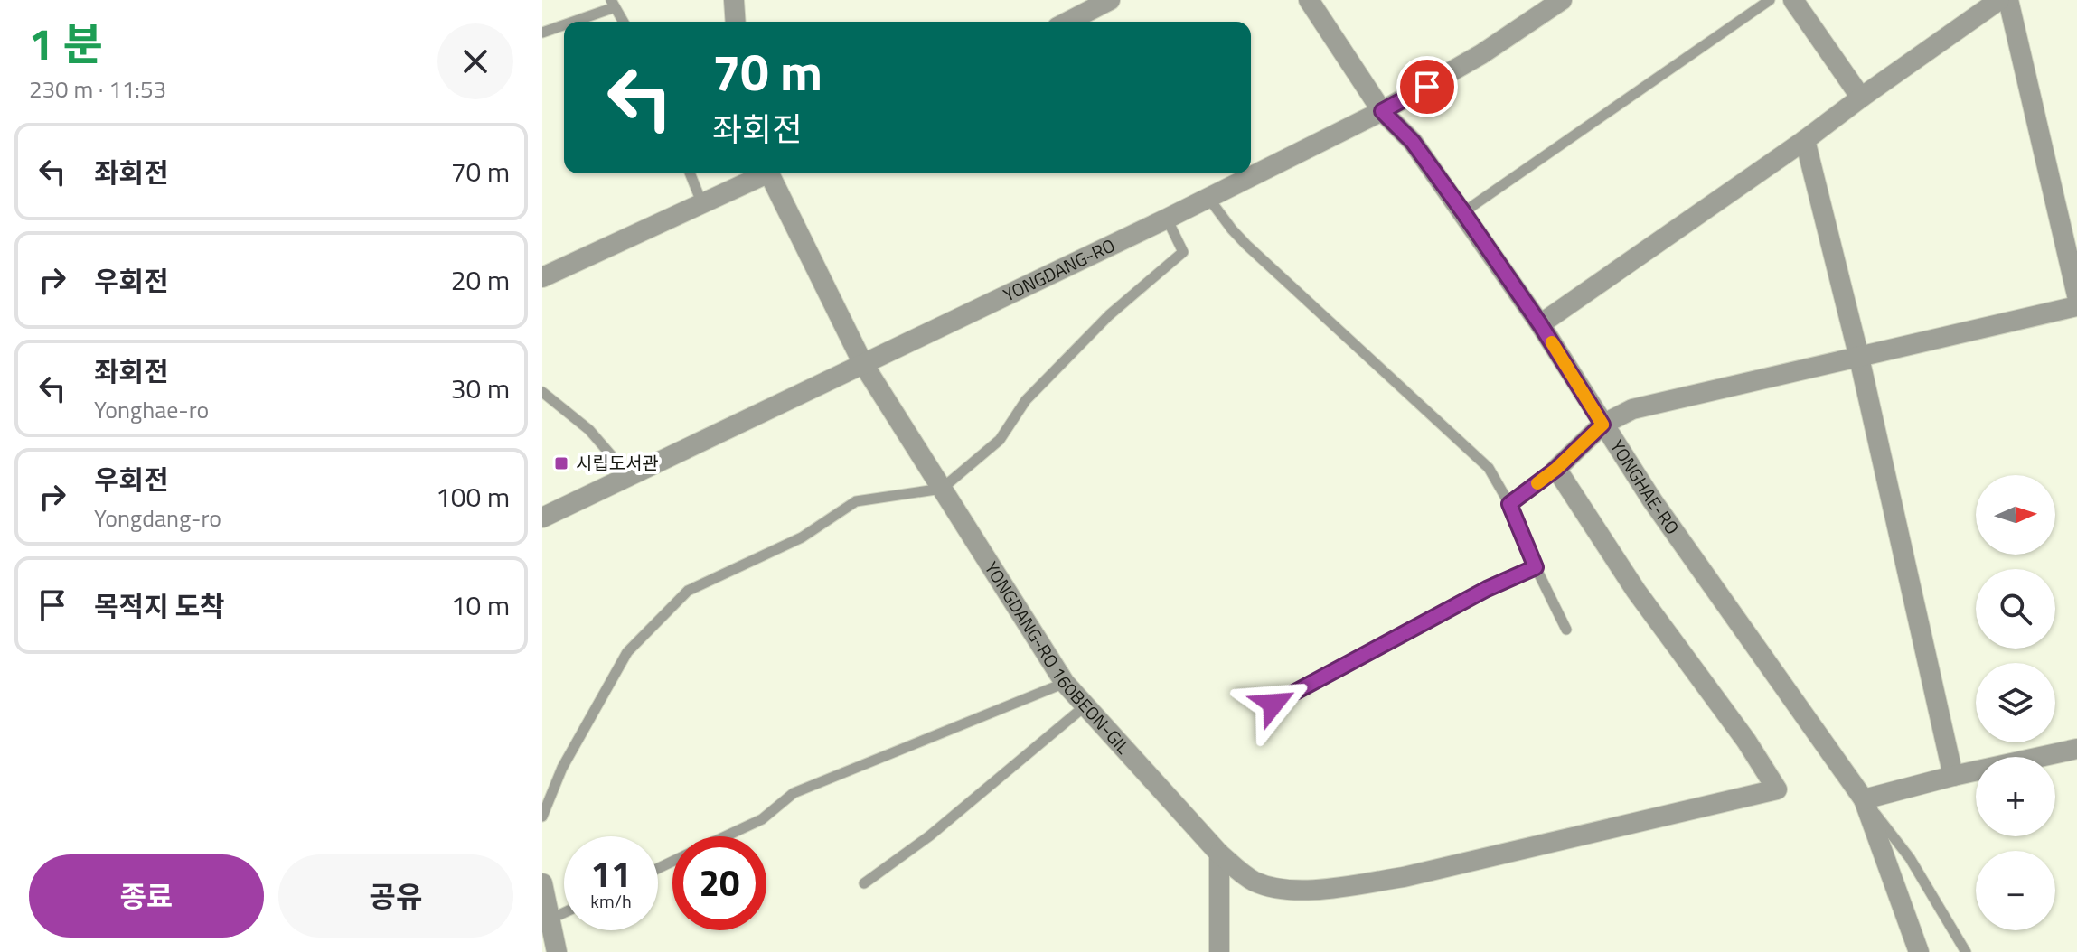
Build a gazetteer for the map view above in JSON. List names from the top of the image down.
{
  "streets": {
    "street": ["YONGDANG-RO", "YONGHAE-RO", "YONGDANG-RO 160BEON-GIL"]
  },
  "crossings": [
    ["YONGDANG-RO", "YONGHAE-RO"],
    ["YONGDANG-RO", "YONGDANG-RO 160BEON-GIL"]
  ],
  "places": {
    "transit": ["시립도서관"]
  },
  "north": "right",
  "page": {
    "heading": ["1 분", "230 m · 11:53"],
    "turn": ["70 m", "좌회전"],
    "list": [
      {
        "name": "좌회전",
        "value": "70 m"
      },
      {
        "name": "우회전",
        "value": "20 m"
      },
      {
        "name": "좌회전",
        "note": "Yonghae-ro",
        "value": "30 m"
      },
      {
        "name": "우회전",
        "note": "Yongdang-ro",
        "value": "100 m"
      },
      {
        "name": "목적지 도착",
        "value": "10 m"
      }
    ],
    "map_buttons": ["+", "−"],
    "speed": "11 km/h",
    "limit": "20",
    "buttons": ["종료", "공유"]
  }
}
